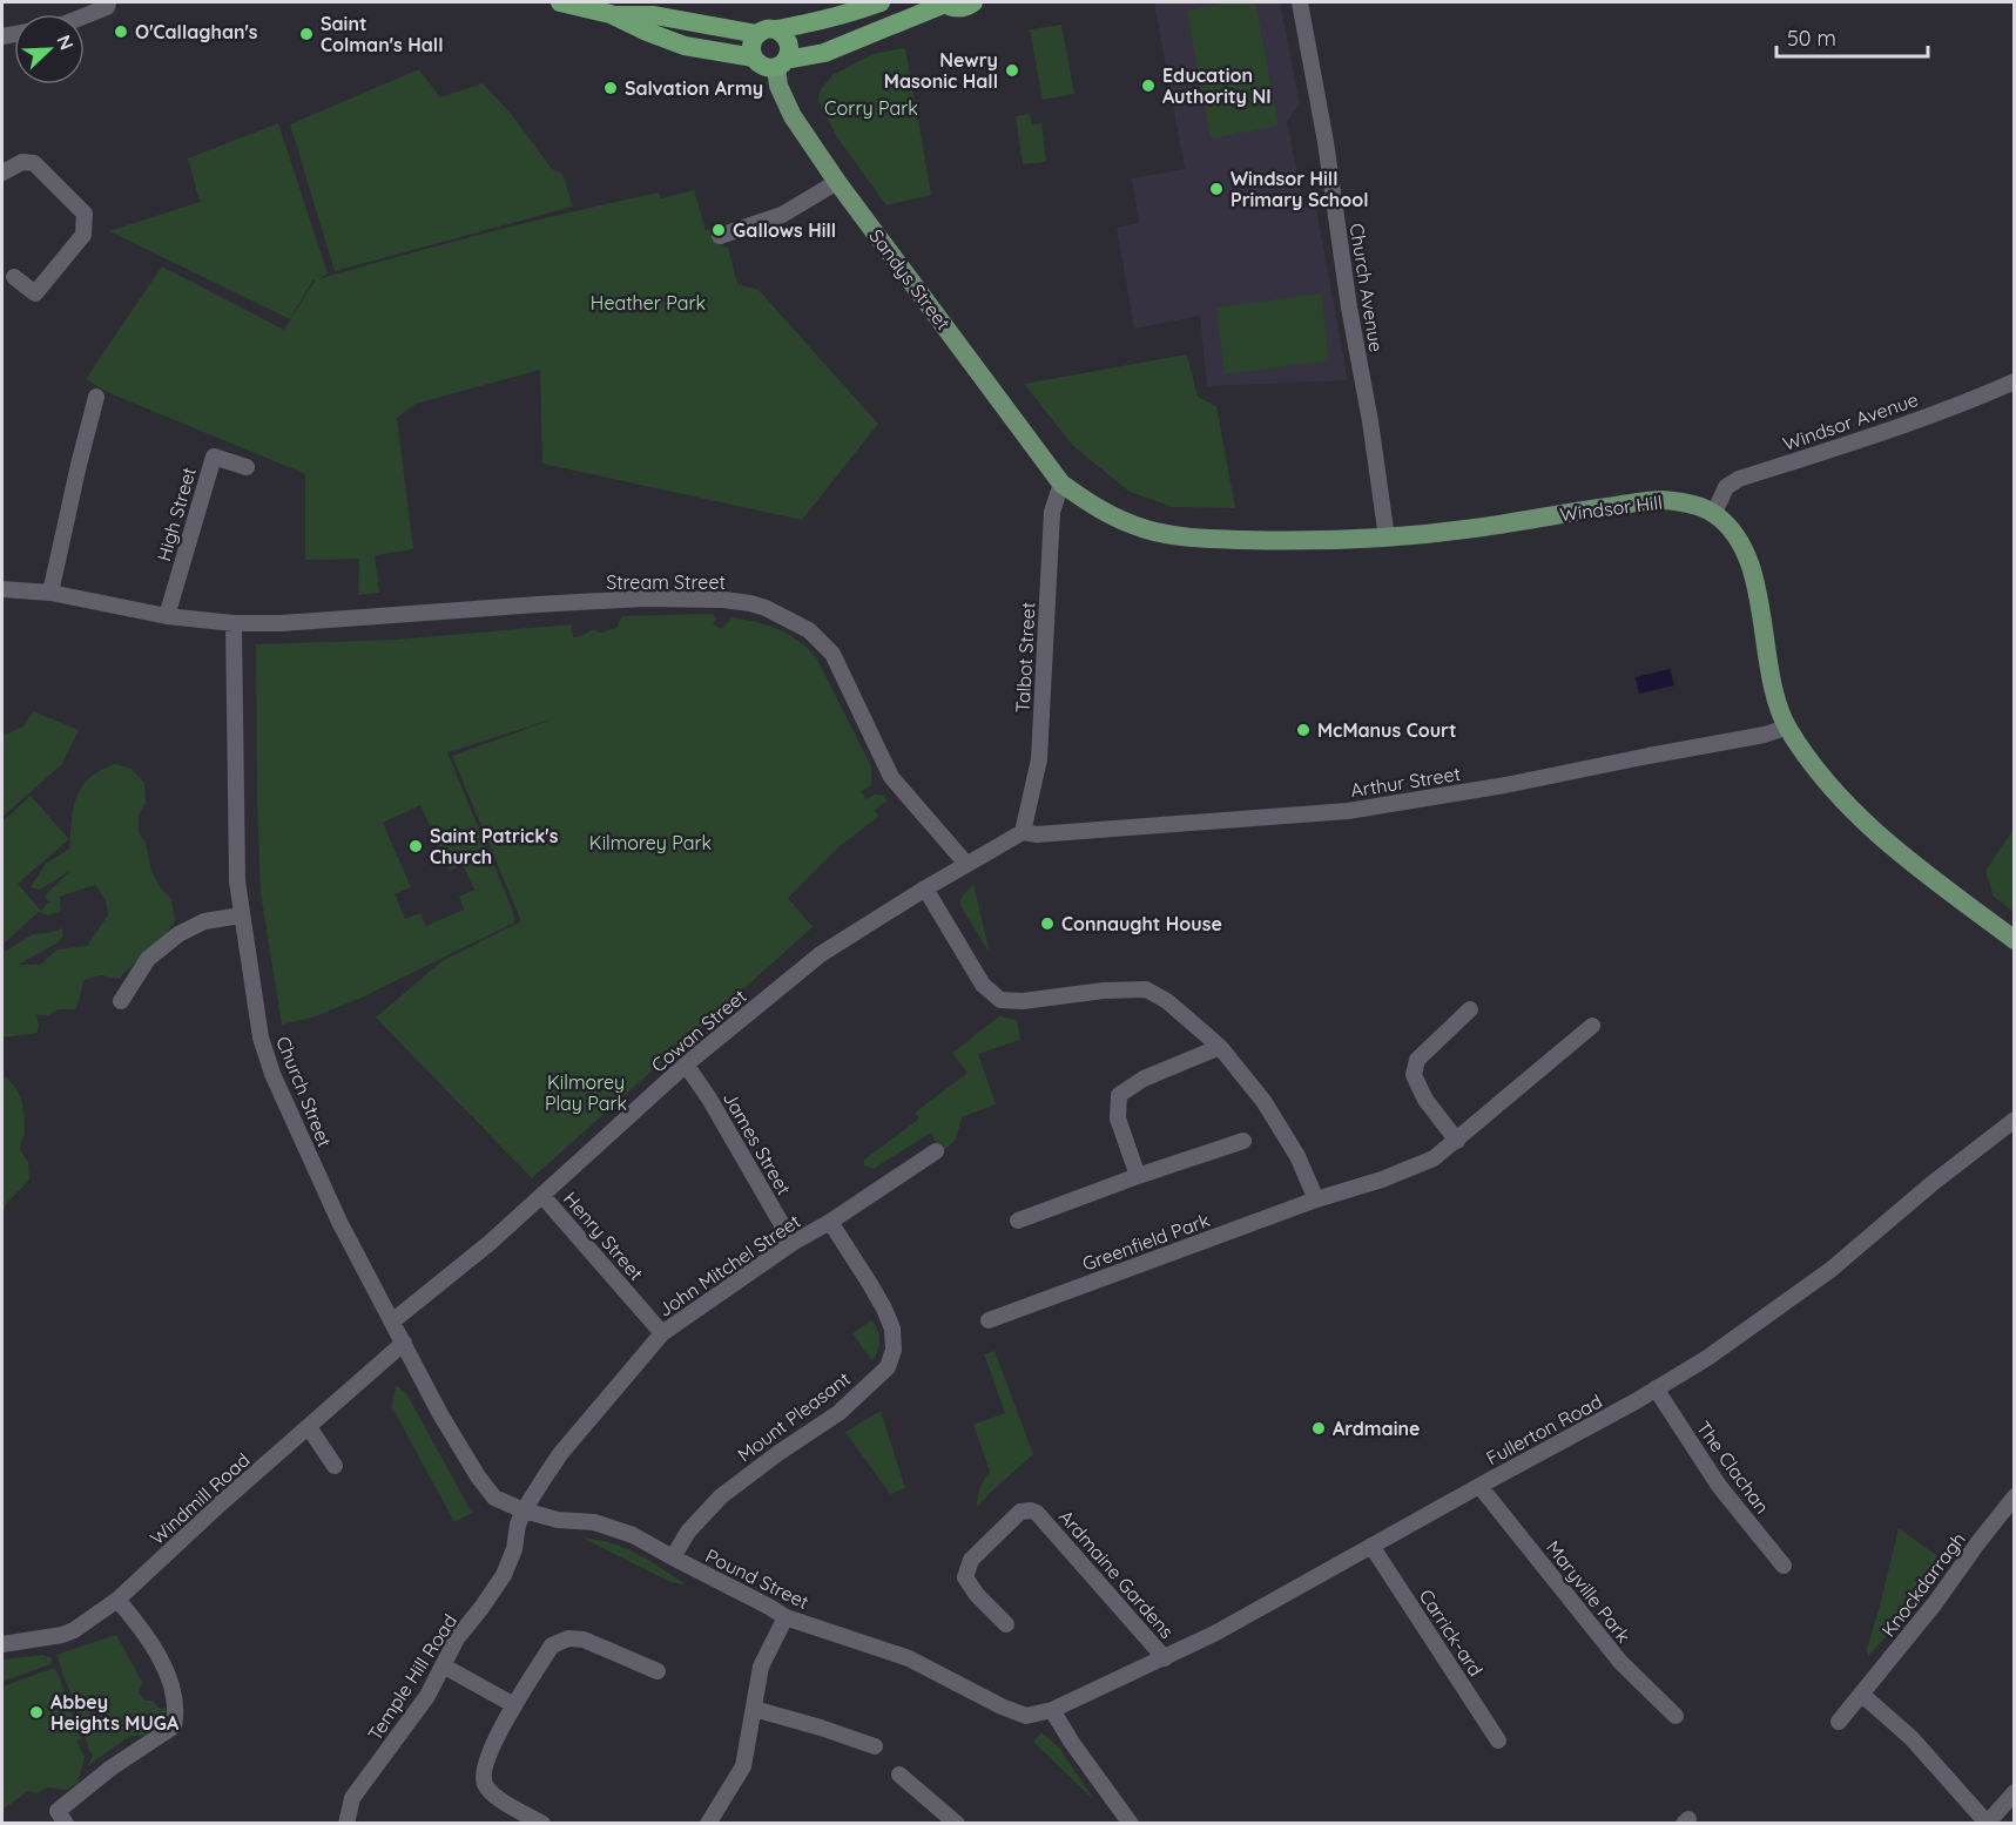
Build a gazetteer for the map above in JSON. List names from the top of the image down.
{
  "streets": {
    "main road": ["Sandys Street", "Windsor Hill"],
    "street": [
      "Church Avenue",
      "Windsor Avenue",
      "High Street",
      "Stream Street",
      "Talbot Street",
      "Arthur Street",
      "Cowan Street",
      "Church Street",
      "James Street",
      "Henry Street",
      "Greenfield Park",
      "John Mitchel Street",
      "Mount Pleasant",
      "Fullerton Road",
      "The Clachan",
      "Windmill Road",
      "Ardmaine Gardens",
      "Pound Street",
      "Knockdarragh",
      "Maryville Park",
      "Carrick-ard",
      "Temple Hill Road"
    ]
  },
  "crossings": [
    ["Sandys Street", "Windsor Hill"],
    ["Sandys Street", "Talbot Street"],
    ["Church Avenue", "Windsor Hill"],
    ["Windsor Avenue", "Windsor Hill"],
    ["Windsor Hill", "Talbot Street"],
    ["Windsor Hill", "Arthur Street"],
    ["Stream Street", "Cowan Street"],
    ["Stream Street", "Church Street"],
    ["Talbot Street", "Arthur Street"],
    ["Talbot Street", "Cowan Street"],
    ["Arthur Street", "Cowan Street"],
    ["Cowan Street", "Church Street"],
    ["Cowan Street", "James Street"],
    ["Cowan Street", "Henry Street"],
    ["Church Street", "John Mitchel Street"],
    ["Church Street", "Windmill Road"],
    ["Church Street", "Pound Street"],
    ["Church Street", "Temple Hill Road"],
    ["James Street", "John Mitchel Street"],
    ["Henry Street", "John Mitchel Street"],
    ["John Mitchel Street", "Mount Pleasant"],
    ["John Mitchel Street", "Pound Street"],
    ["John Mitchel Street", "Temple Hill Road"],
    ["Mount Pleasant", "Pound Street"],
    ["Fullerton Road", "The Clachan"],
    ["Fullerton Road", "Ardmaine Gardens"],
    ["Fullerton Road", "Pound Street"],
    ["Fullerton Road", "Maryville Park"],
    ["Fullerton Road", "Carrick-ard"],
    ["Pound Street", "Temple Hill Road"]
  ],
  "parks": [
    "Corry Park",
    "Heather Park",
    "Kilmorey Park",
    "Kilmorey Play Park"
  ],
  "places": [
    "O'Callaghan's",
    "Saint Colman's Hall",
    "Newry Masonic Hall",
    "Education Authority NI",
    "Salvation Army",
    "Windsor Hill Primary School",
    "Gallows Hill",
    "McManus Court",
    "Saint Patrick's Church",
    "Connaught House",
    "Ardmaine",
    "Abbey Heights MUGA"
  ],
  "scale_bar": "50 m",
  "north": "top right"
}
